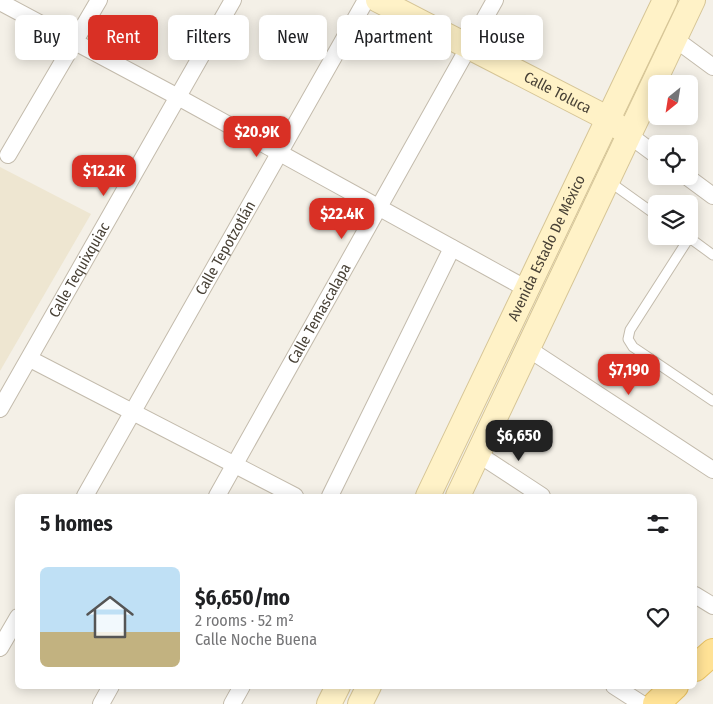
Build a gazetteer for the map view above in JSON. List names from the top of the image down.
{
  "streets": {
    "main road": ["Calle Toluca", "Avenida Estado De México"],
    "street": ["Calle Tepotzotlán", "Calle Tequixquiac", "Calle Temascalapa"]
  },
  "crossings": [
    ["Calle Toluca", "Avenida Estado De México"]
  ],
  "north": "bottom left",
  "page": {
    "chip": [
      "Buy",
      "Rent",
      "Filters",
      "New",
      "Apartment",
      "House"
    ],
    "price": [
      "$20.9K",
      "$12.2K",
      "$22.4K",
      "$7,190",
      "$6,650"
    ],
    "heading": "5 homes",
    "list": [
      {
        "name": "$6,650/mo",
        "note": "2 rooms · 52 m² · Calle Noche Buena"
      }
    ]
  }
}
